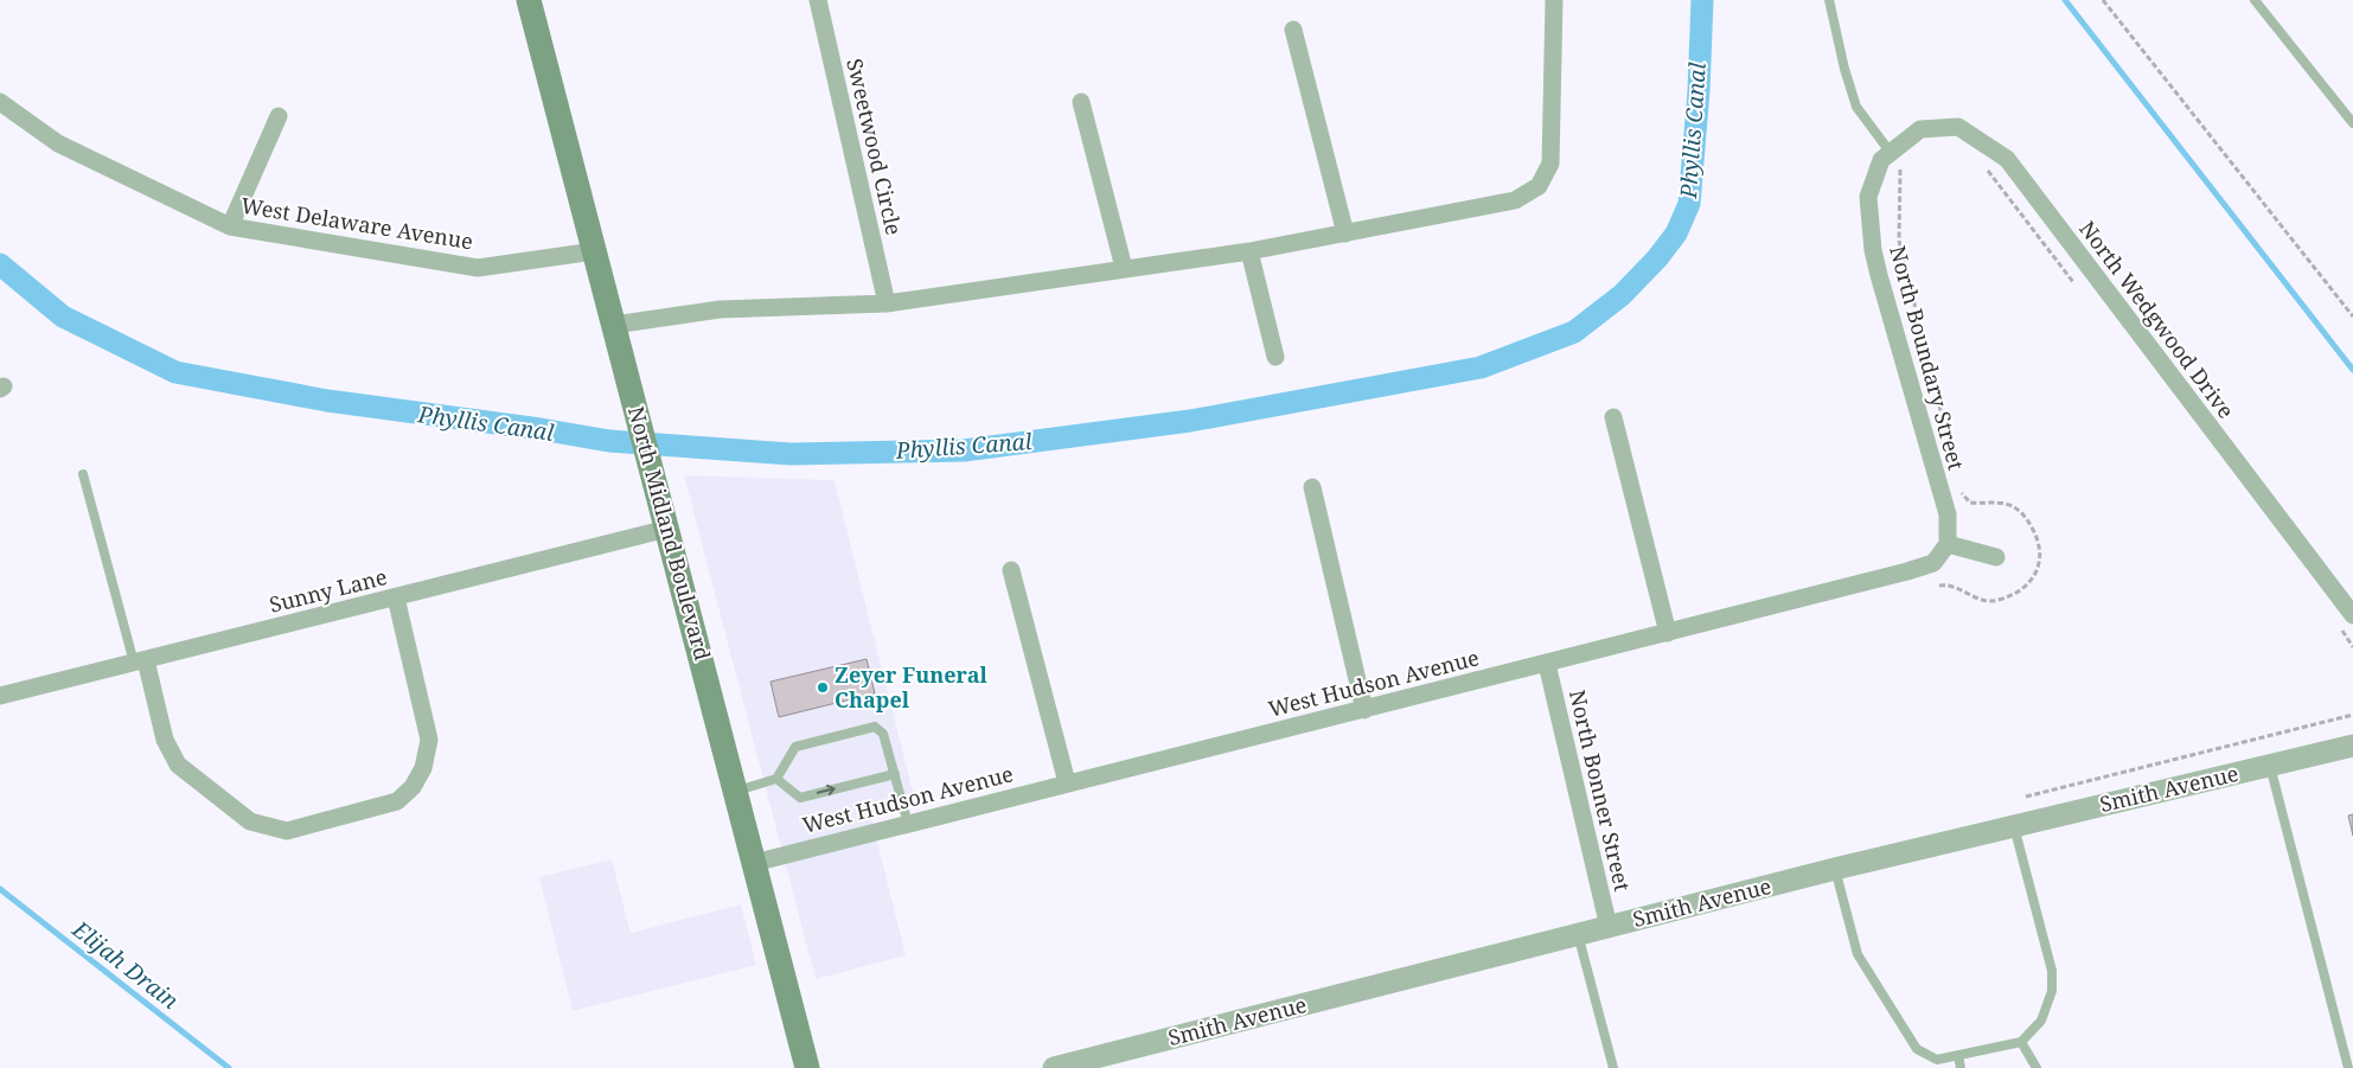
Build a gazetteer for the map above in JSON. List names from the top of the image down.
{
  "streets": {
    "main road": ["North Midland Boulevard"],
    "street": [
      "Sweetwood Circle",
      "West Delaware Avenue",
      "North Wedgwood Drive",
      "North Boundary Street",
      "Sunny Lane",
      "West Hudson Avenue",
      "Smith Avenue",
      "North Bonner Street"
    ]
  },
  "crossings": [
    ["West Delaware Avenue", "North Midland Boulevard"],
    ["North Wedgwood Drive", "North Boundary Street"],
    ["North Boundary Street", "West Hudson Avenue"],
    ["North Midland Boulevard", "Sunny Lane"],
    ["North Midland Boulevard", "West Hudson Avenue"],
    ["West Hudson Avenue", "North Bonner Street"],
    ["Smith Avenue", "North Bonner Street"]
  ],
  "water": ["Phyllis Canal", "Elijah Drain"],
  "places": ["Zeyer Funeral Chapel"]
}
